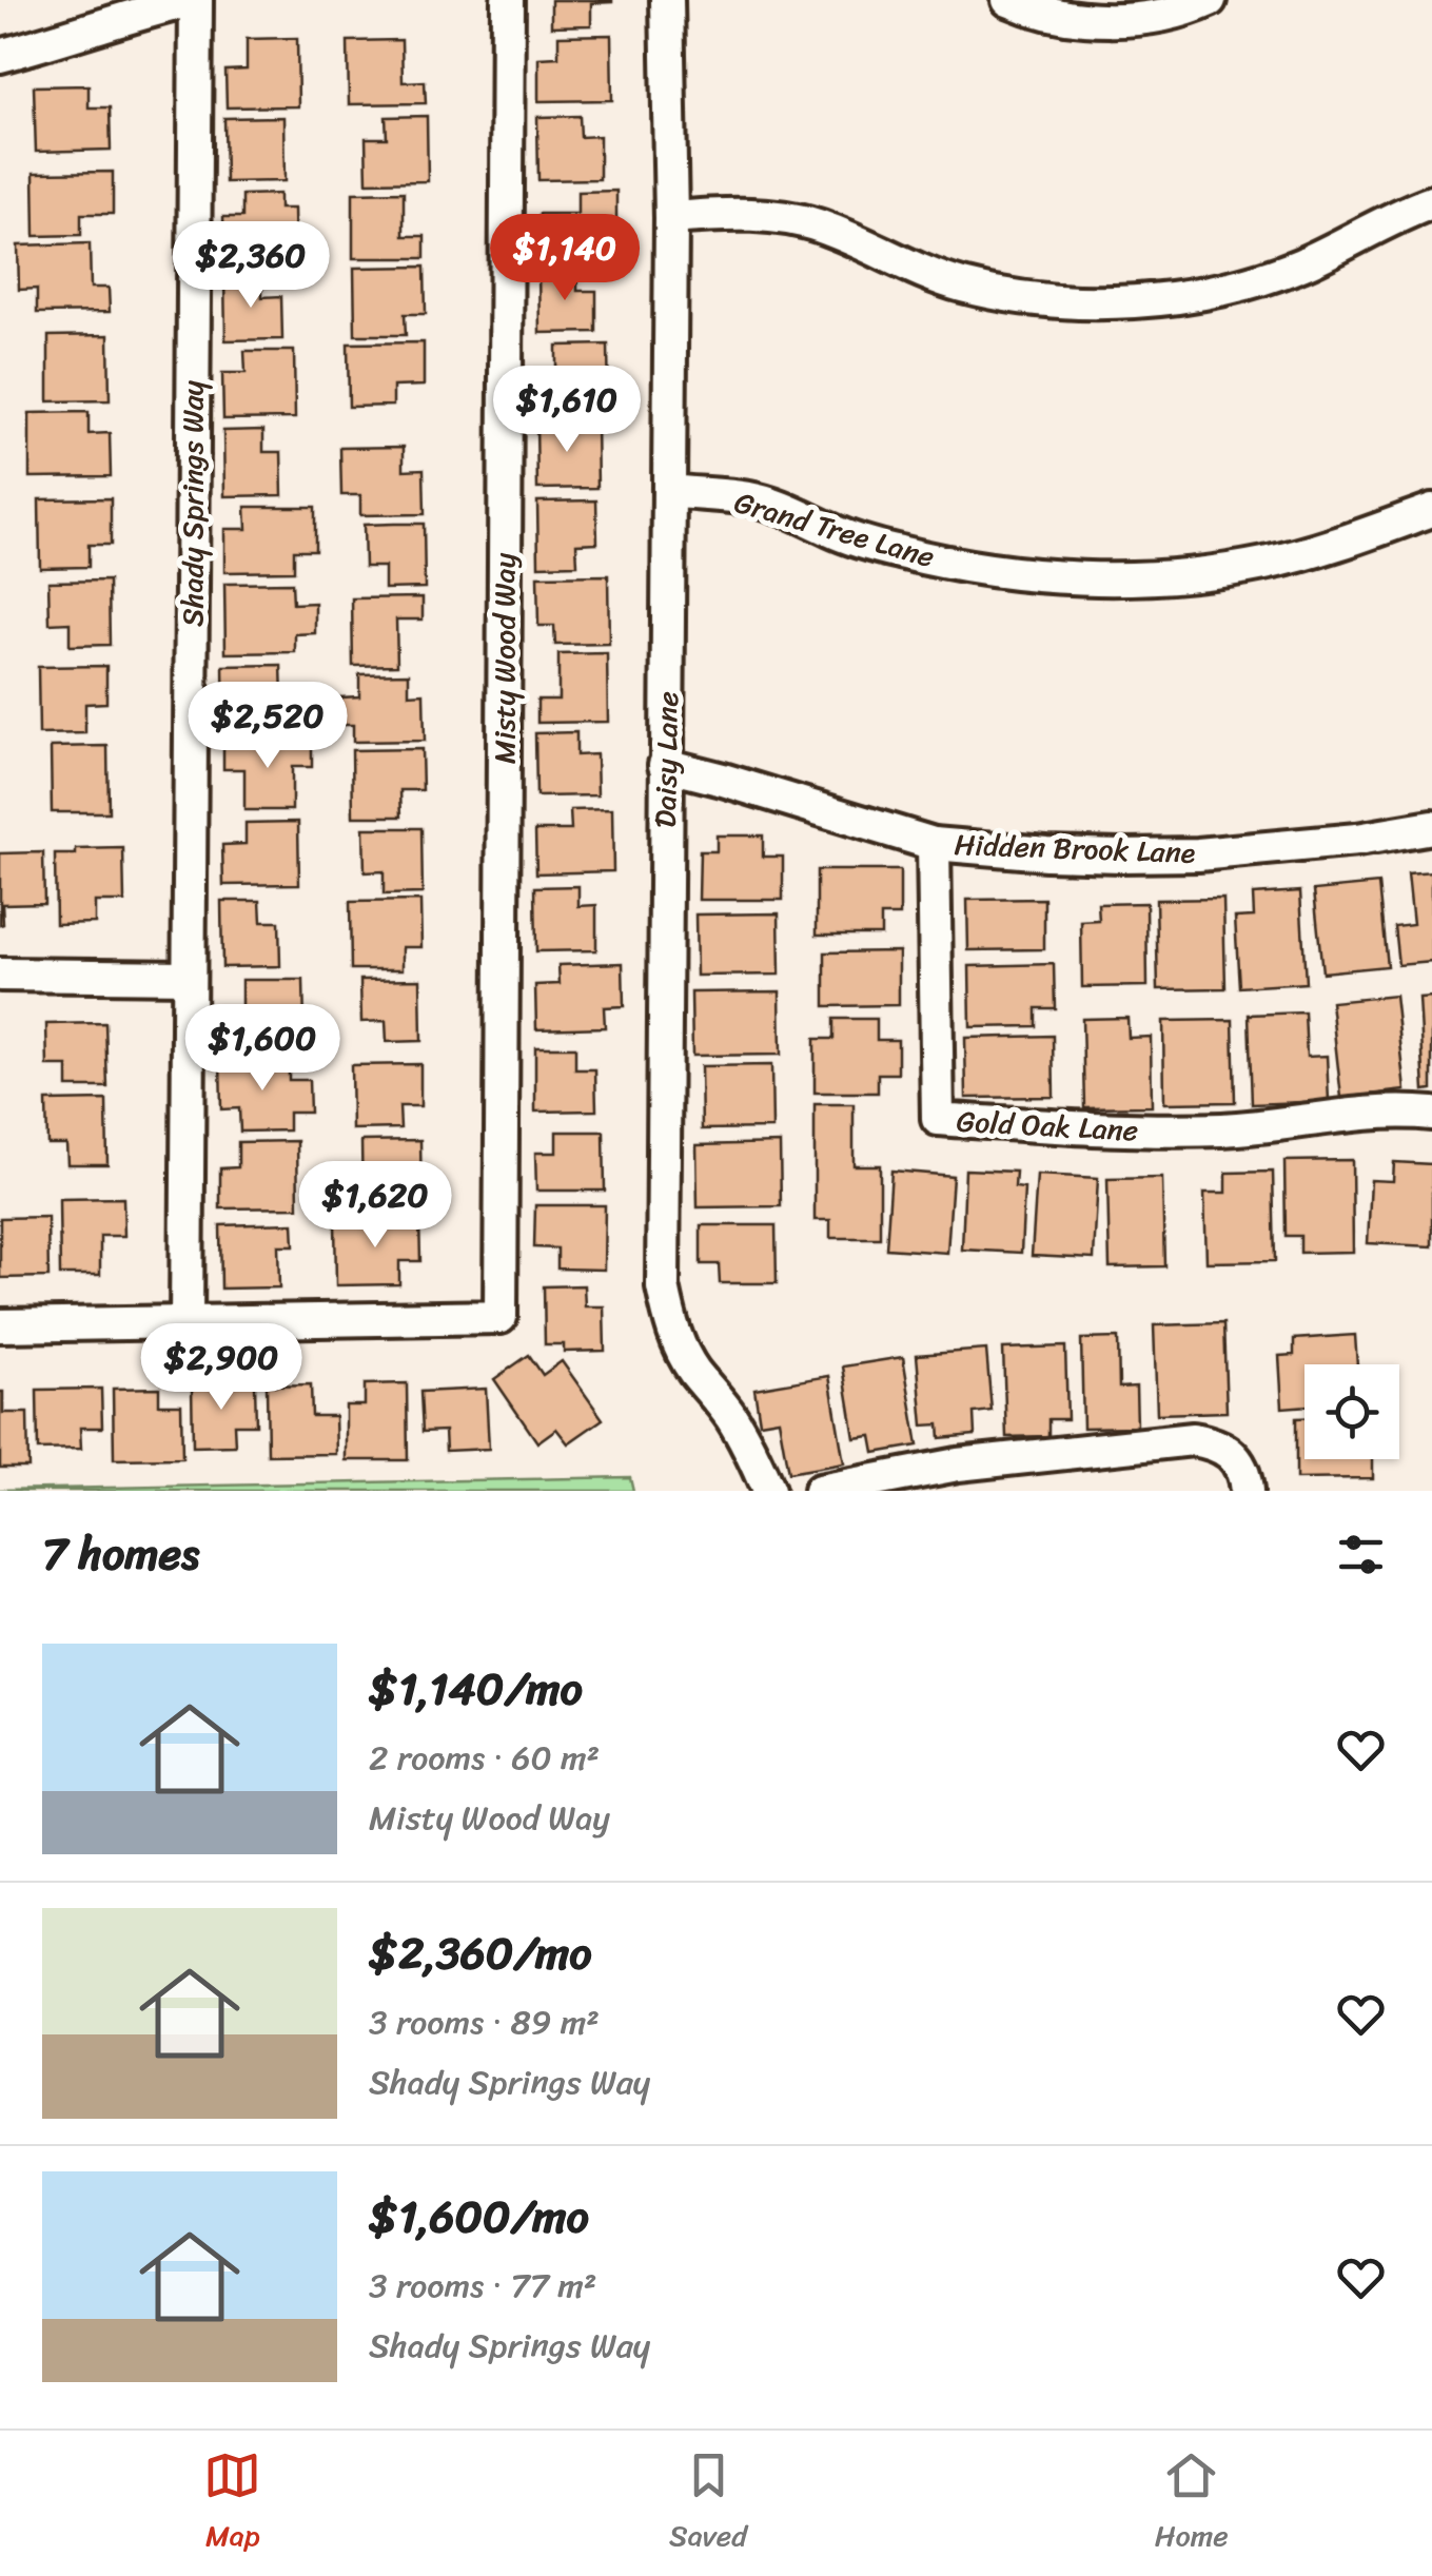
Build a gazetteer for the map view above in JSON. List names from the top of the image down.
{
  "streets": {
    "street": [
      "Shady Springs Way",
      "Grand Tree Lane",
      "Misty Wood Way",
      "Daisy Lane",
      "Hidden Brook Lane",
      "Gold Oak Lane"
    ]
  },
  "crossings": [
    ["Shady Springs Way", "Misty Wood Way"],
    ["Grand Tree Lane", "Daisy Lane"],
    ["Daisy Lane", "Hidden Brook Lane"],
    ["Hidden Brook Lane", "Gold Oak Lane"]
  ],
  "page": {
    "price": [
      "$1,140",
      "$2,360",
      "$1,610",
      "$2,520",
      "$1,600",
      "$1,620",
      "$2,900"
    ],
    "heading": "7 homes",
    "list": [
      {
        "name": "$1,140/mo",
        "note": "2 rooms · 60 m² · Misty Wood Way"
      },
      {
        "name": "$2,360/mo",
        "note": "3 rooms · 89 m² · Shady Springs Way"
      },
      {
        "name": "$1,600/mo",
        "note": "3 rooms · 77 m² · Shady Springs Way"
      }
    ],
    "tabs": ["Map", "Saved", "Home"]
  }
}
